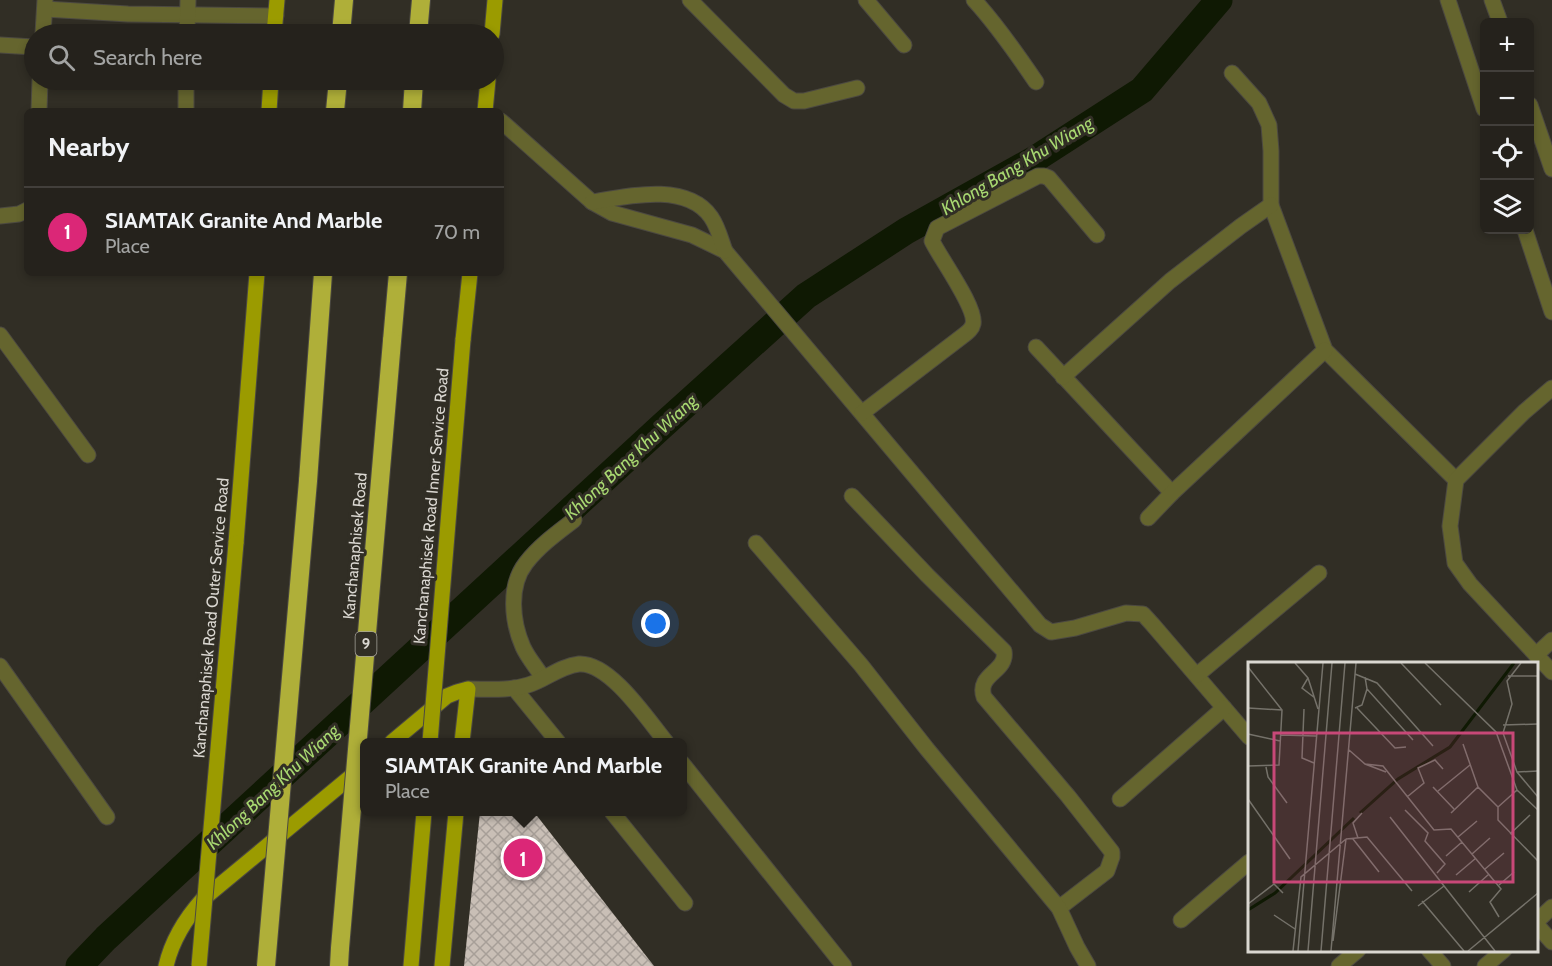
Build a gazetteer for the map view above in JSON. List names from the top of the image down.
{
  "streets": {
    "highway": ["Kanchanaphisek Road", "9"],
    "main road": ["Kanchanaphisek Road Inner Service Road", "Kanchanaphisek Road Outer Service Road"]
  },
  "water": ["Khlong Bang Khu Wiang"],
  "page": {
    "map_buttons": ["+", "−"],
    "search": "Search here",
    "heading": "Nearby",
    "list": [
      {
        "mark": "1",
        "name": "SIAMTAK Granite And Marble",
        "note": "Place",
        "value": "70 m"
      }
    ],
    "popup": ["SIAMTAK Granite And Marble", "Place"],
    "pins": "1"
  }
}
